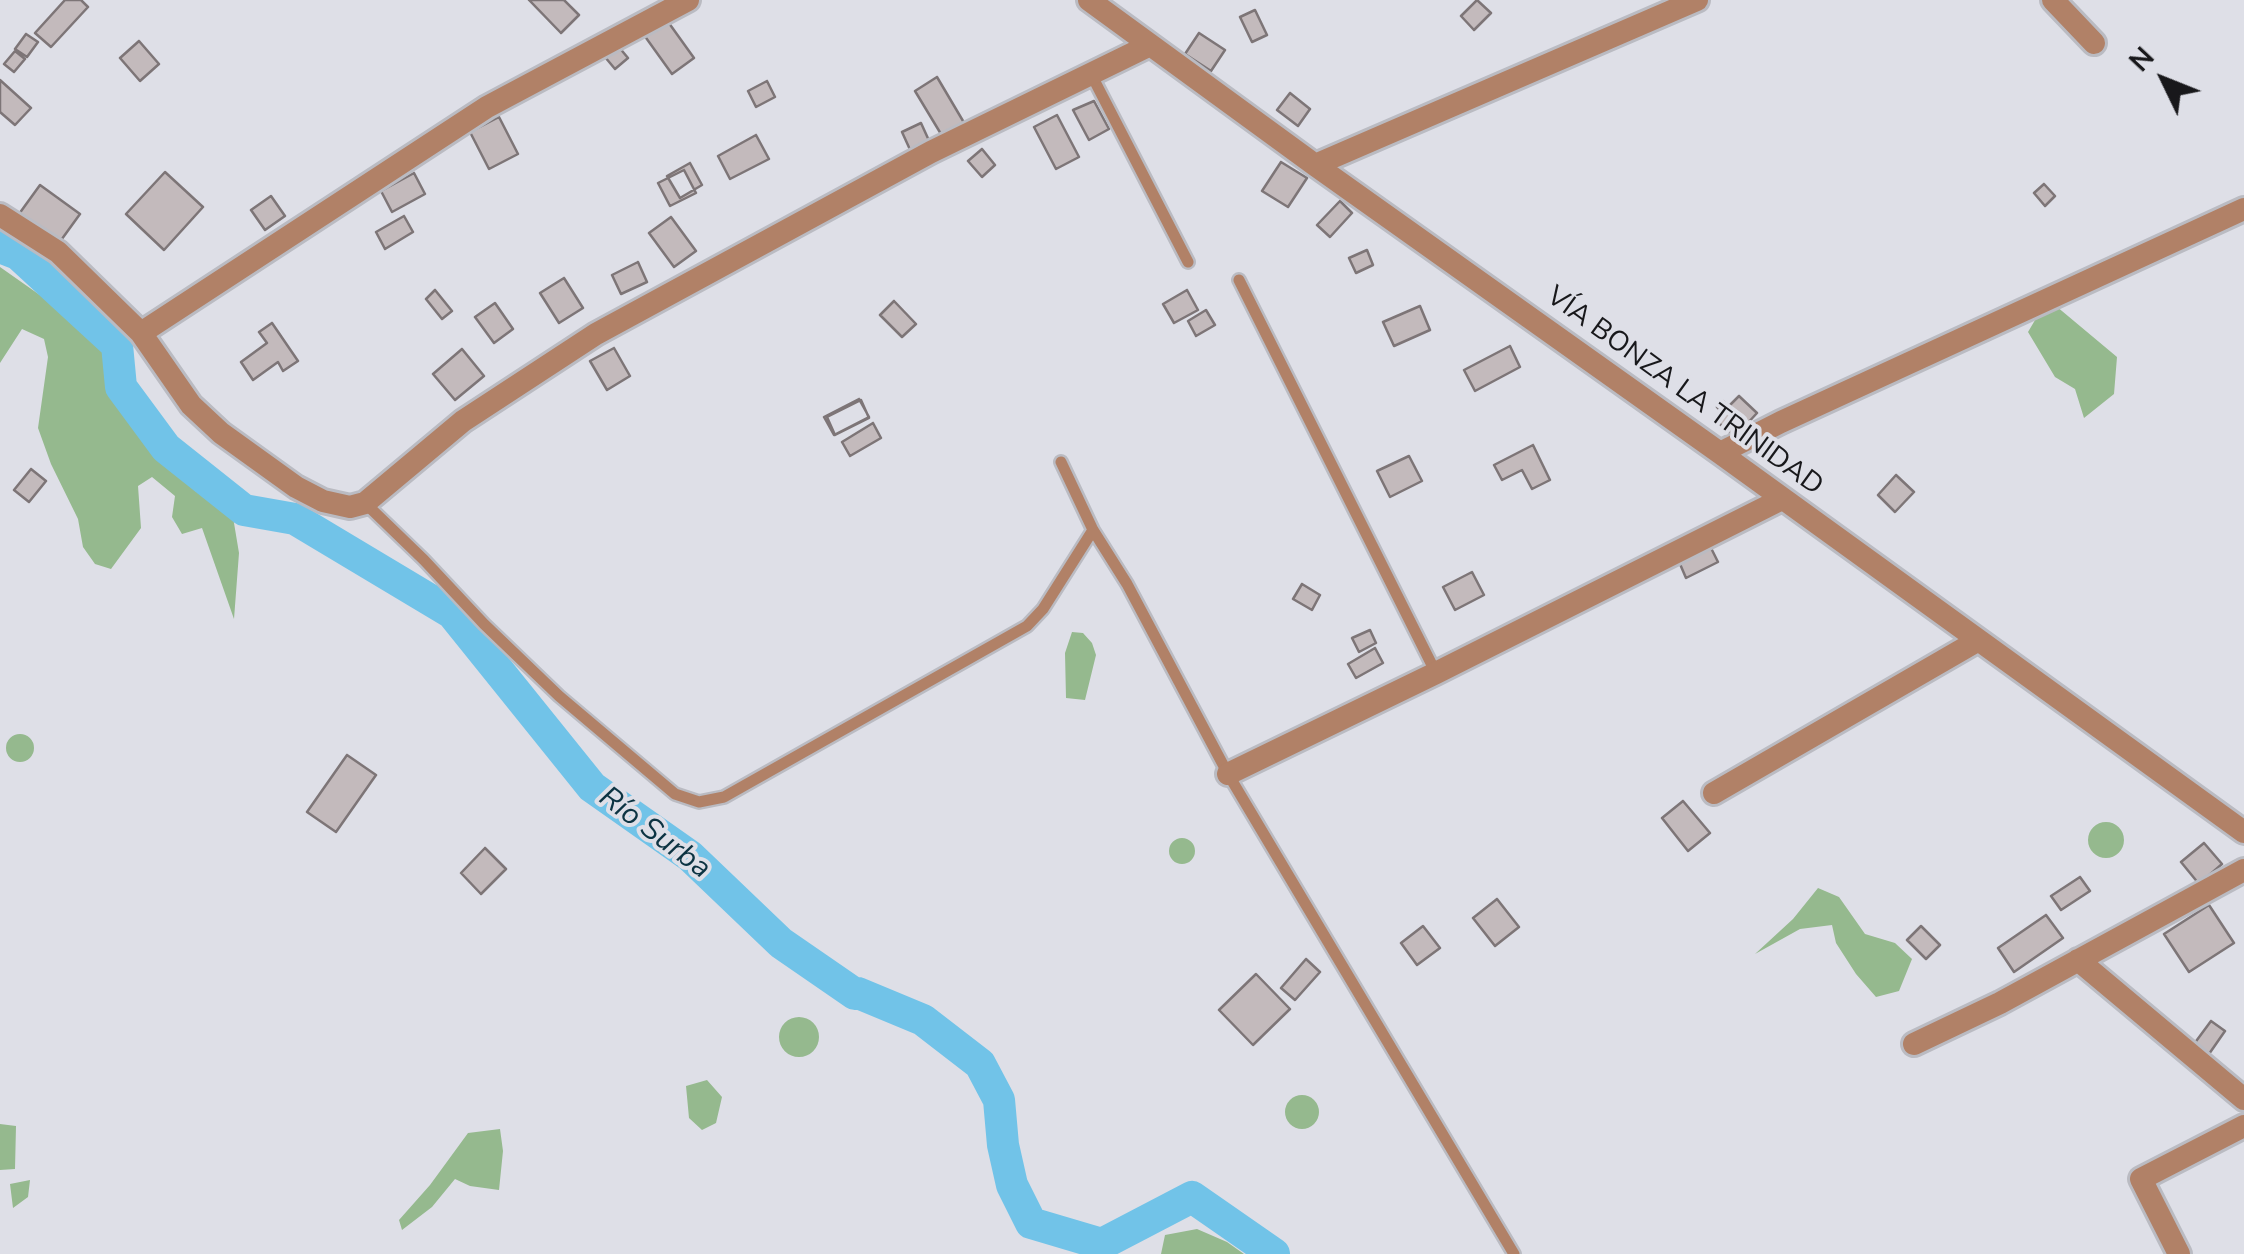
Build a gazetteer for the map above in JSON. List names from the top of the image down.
{
  "streets": {
    "street": ["VÍA BONZA LA TRINIDAD"]
  },
  "water": ["Río Surba"],
  "north": "top left"
}
